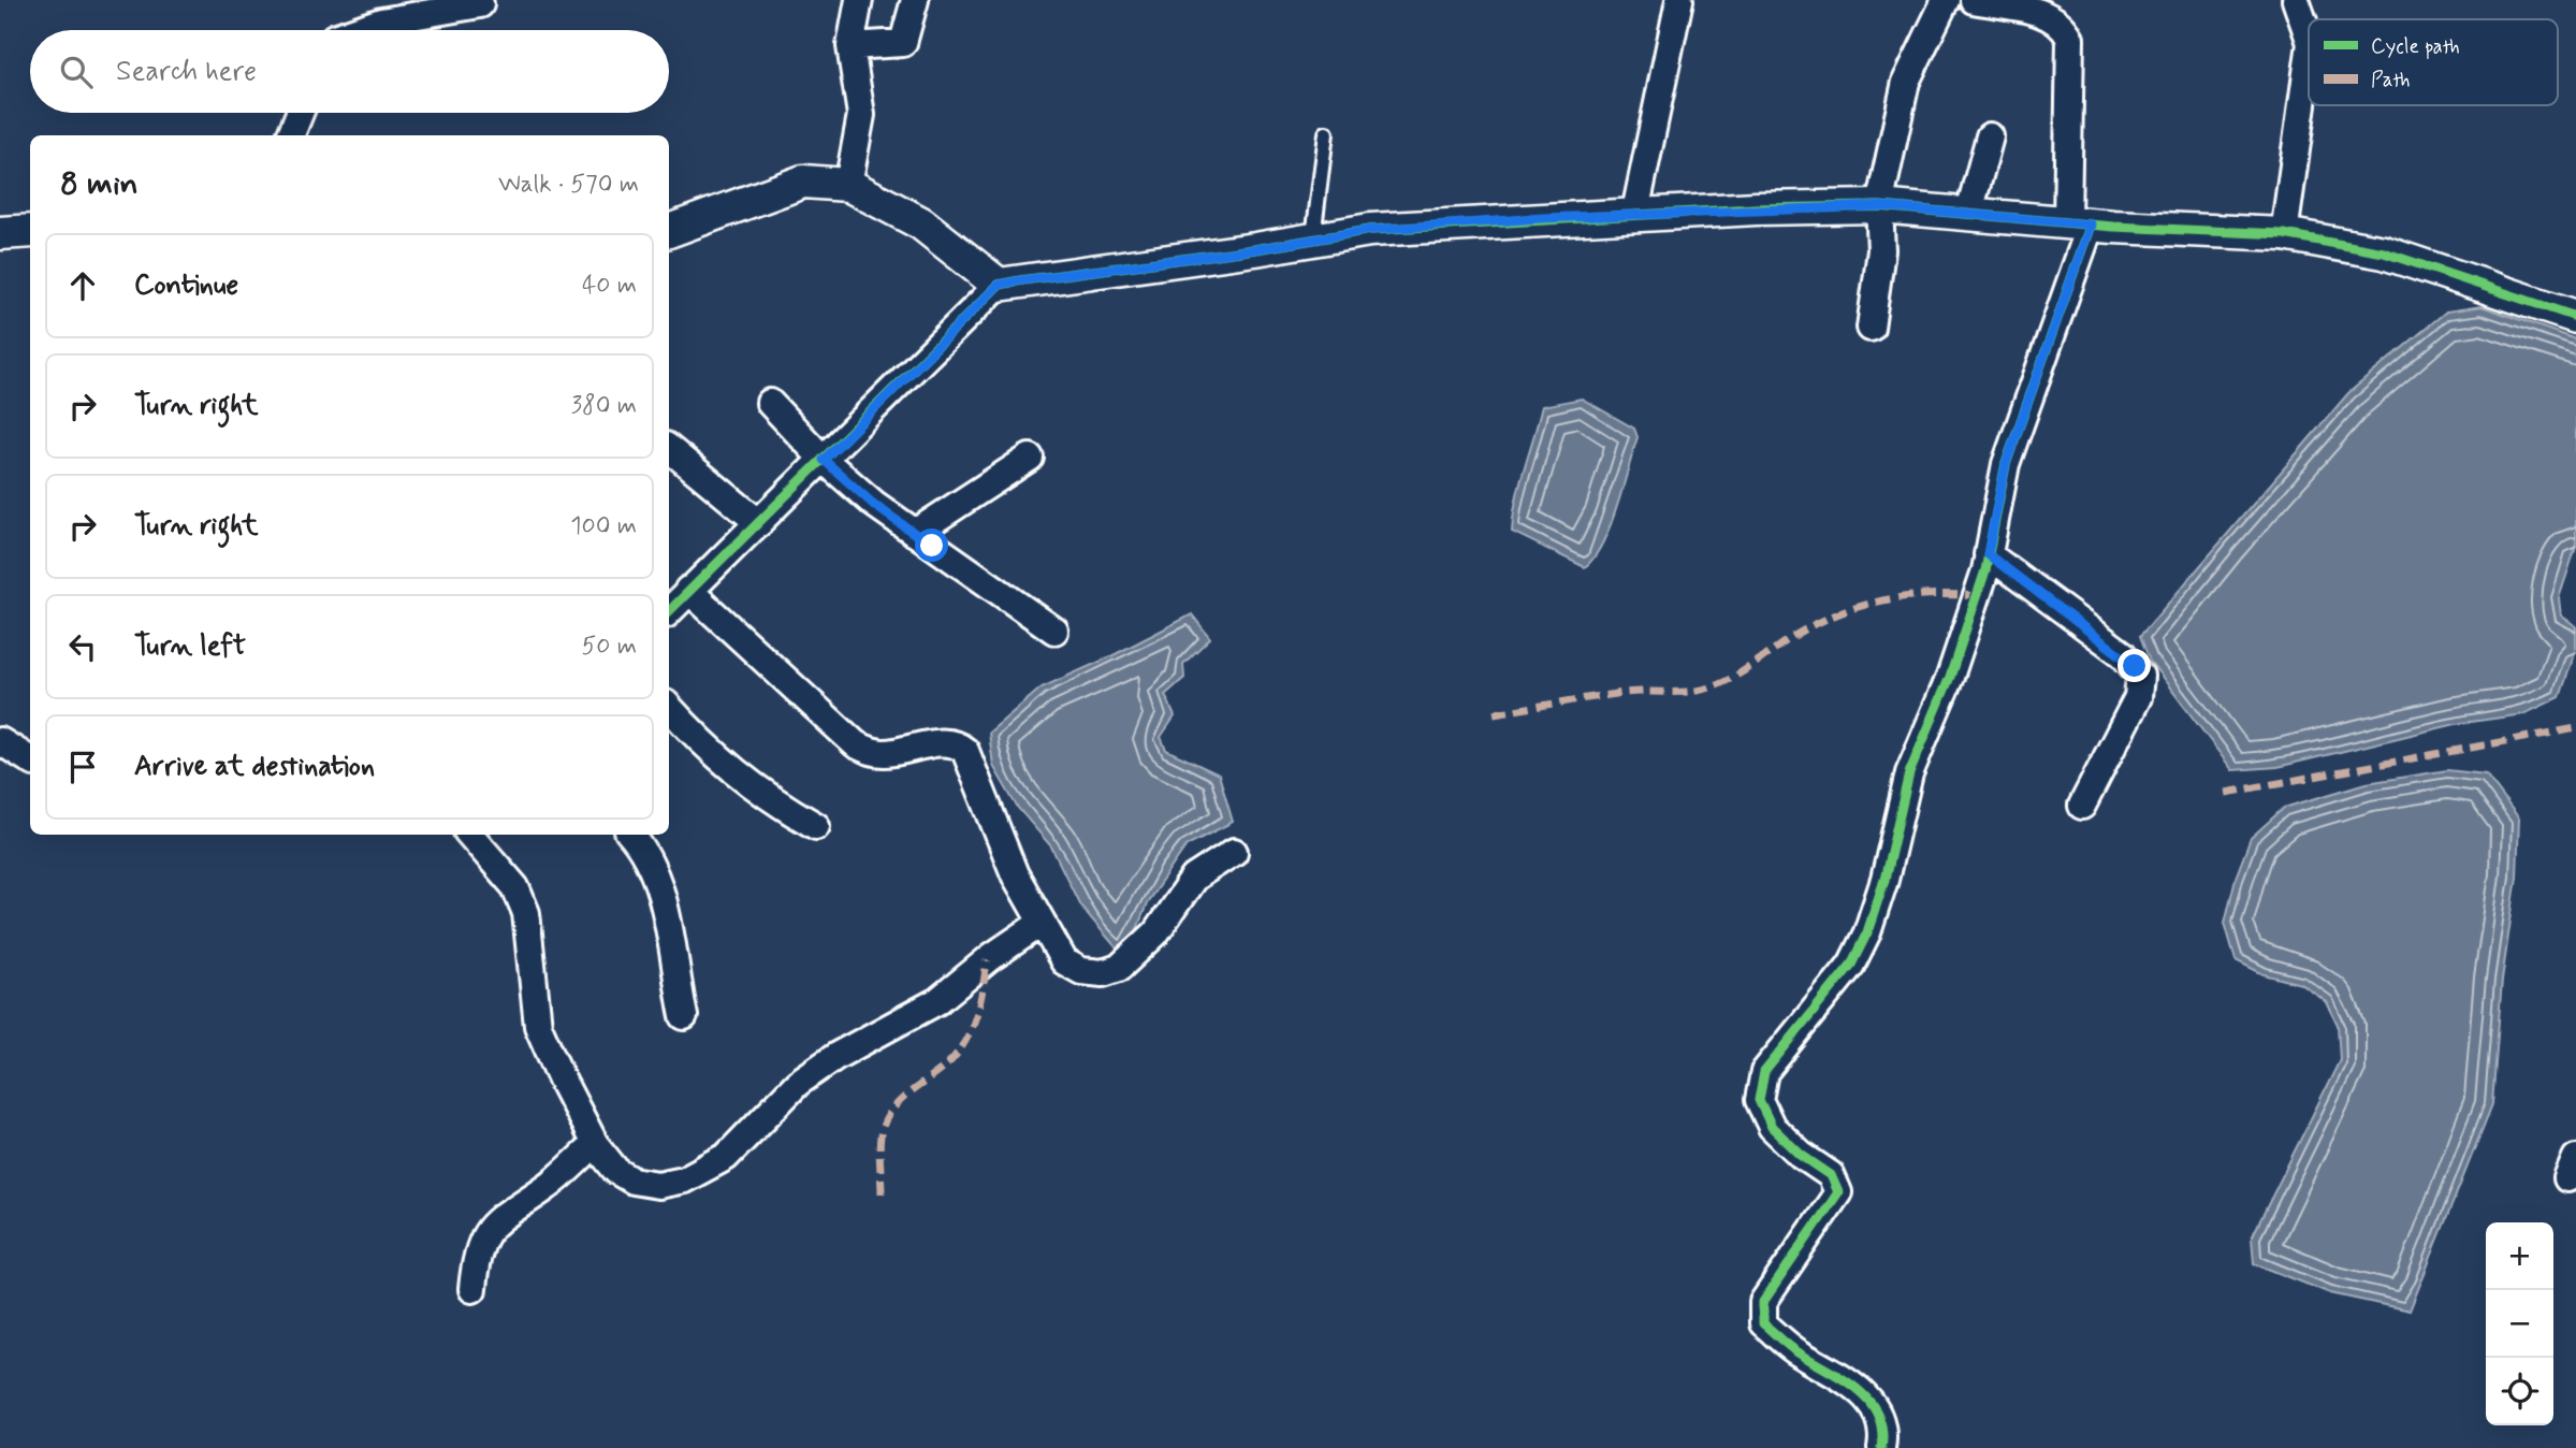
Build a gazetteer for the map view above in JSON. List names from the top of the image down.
{
  "legend": ["Cycle path", "Path"],
  "page": {
    "search": "Search here",
    "heading": ["8 min", "Walk · 570 m"],
    "list": [
      ["Continue", "40 m"],
      ["Turn right", "380 m"],
      ["Turn right", "100 m"],
      ["Turn left", "50 m"],
      "Arrive at destination"
    ],
    "map_buttons": ["+", "−"]
  }
}
